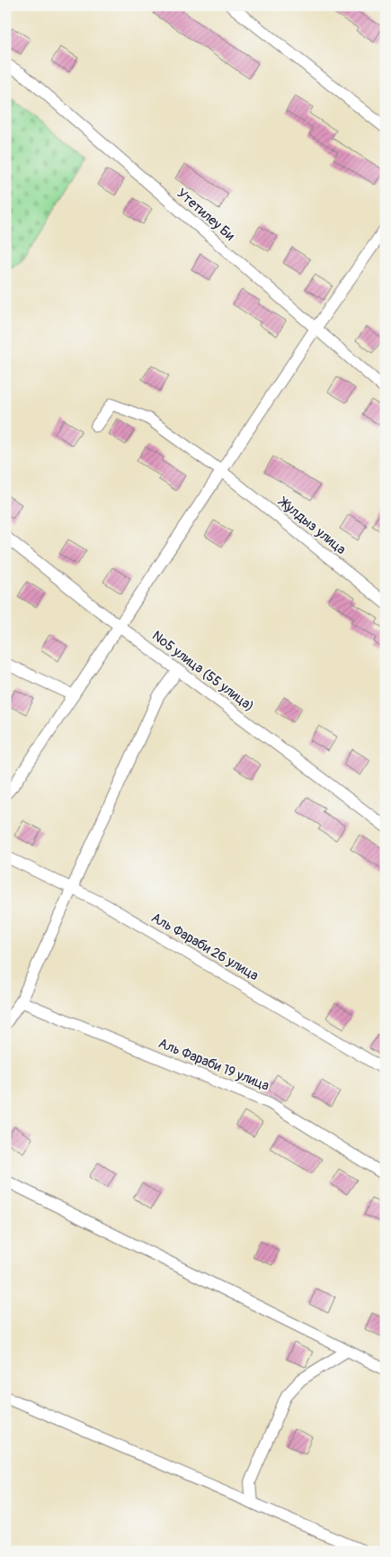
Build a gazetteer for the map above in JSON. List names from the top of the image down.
{
  "streets": {
    "street": [
      "Утетилеу Би",
      "Жулдыз улица",
      "№5 улица (55 улица)",
      "Аль Фараби 26 улица",
      "Аль Фараби 19 улица"
    ]
  }
}
